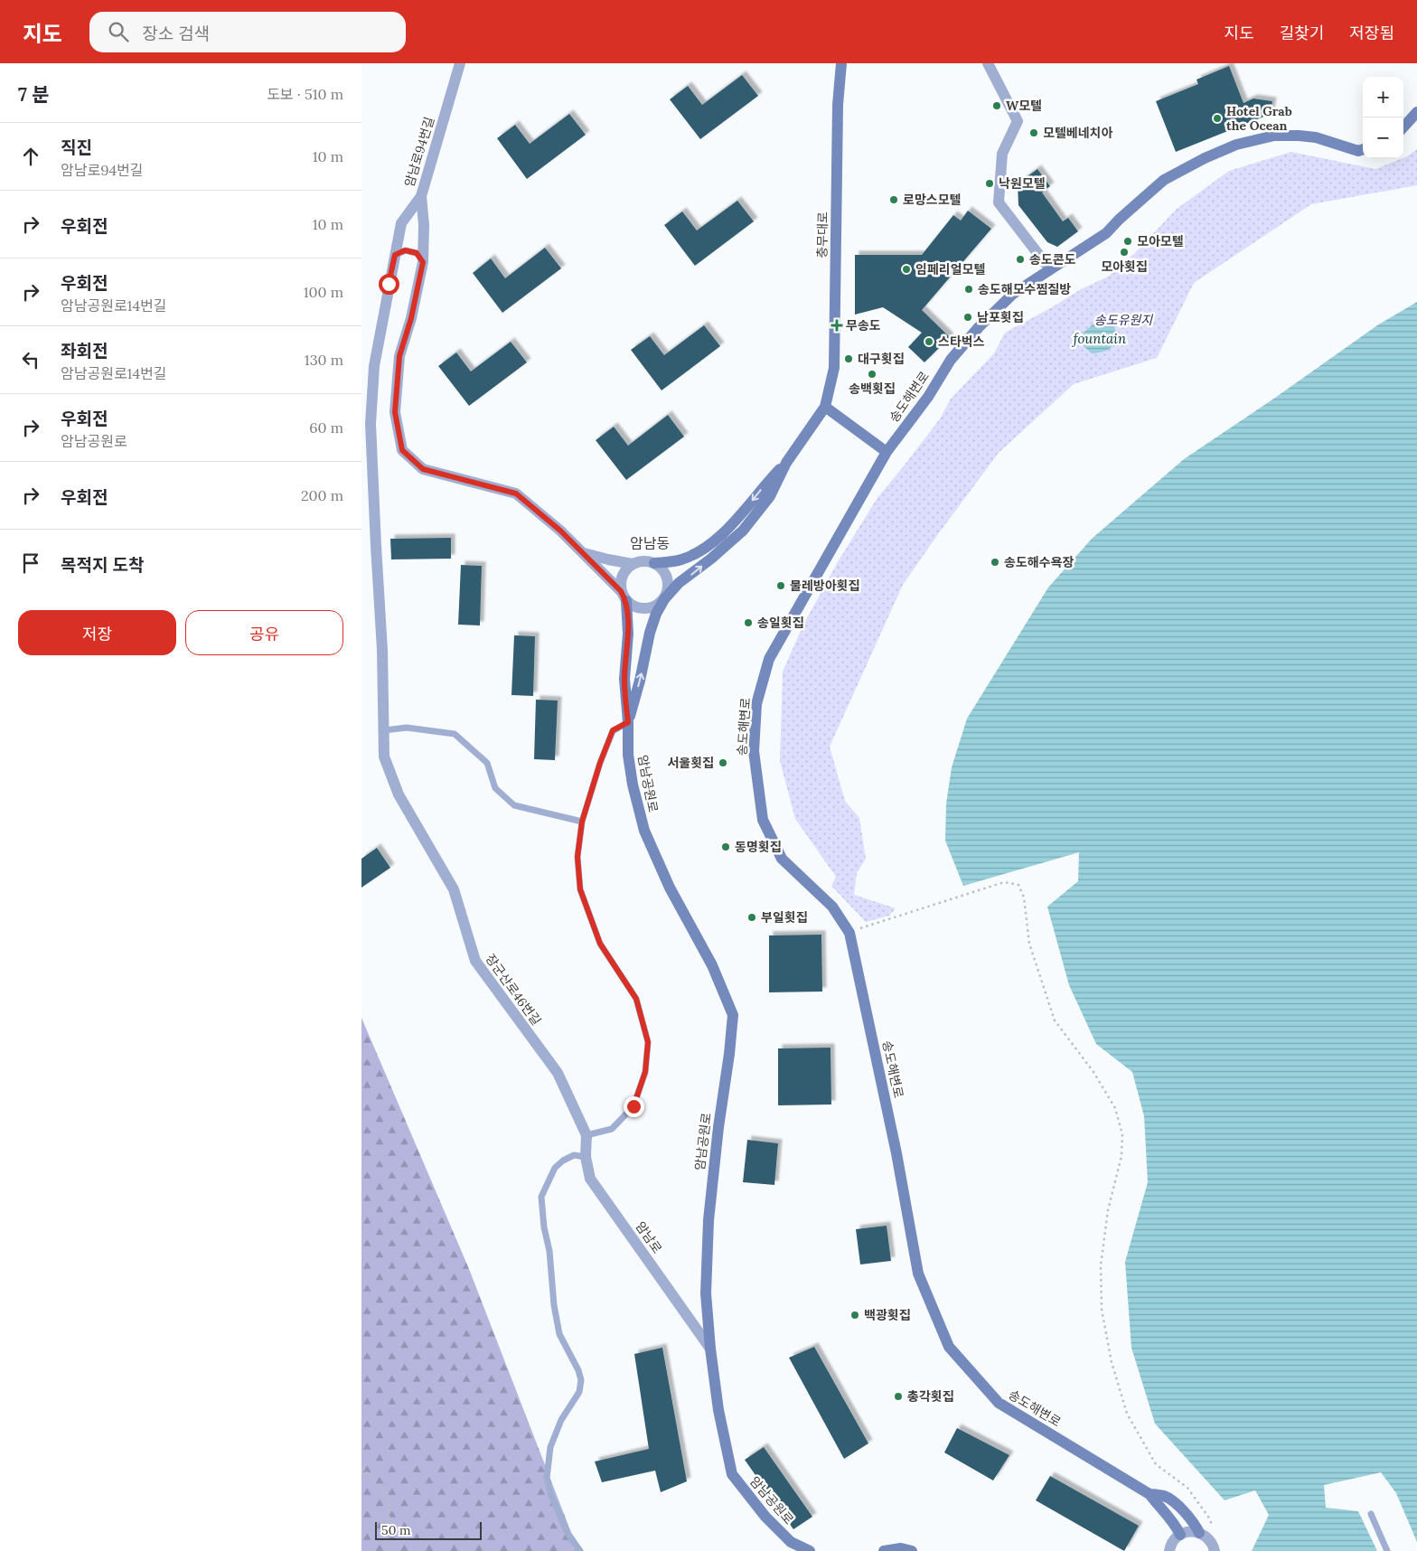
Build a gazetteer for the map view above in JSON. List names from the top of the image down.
{
  "streets": {
    "street": [
      "암남로94번길",
      "충무대로",
      "송도해변로",
      "암남공원로",
      "장군산로46번길",
      "암남로"
    ]
  },
  "crossings": [
    ["암남로94번길", "장군산로46번길"],
    ["충무대로", "암남공원로"],
    ["암남공원로", "암남로"],
    ["장군산로46번길", "암남로"]
  ],
  "districts": ["암남동"],
  "water": ["fountain"],
  "parks": ["송도유원지"],
  "places": {
    "other": [
      "W모텔",
      "Hotel Grab the Ocean",
      "모텔베네치아",
      "낙원모텔",
      "로망스모텔",
      "모아모텔",
      "모아횟집",
      "송도콘도",
      "임페리얼모텔",
      "송도해모수찜질방",
      "남포횟집",
      "스타벅스",
      "대구횟집",
      "송백횟집",
      "송도해수욕장",
      "물레방아횟집",
      "송일횟집",
      "서울횟집",
      "동명횟집",
      "부일횟집",
      "백광횟집",
      "총각횟집"
    ],
    "health": ["무송도"]
  },
  "scale_bar": "50 m",
  "page": {
    "header": "지도",
    "search": "장소 검색",
    "nav": ["지도", "길찾기", "저장됨"],
    "heading": ["7 분", "도보 · 510 m"],
    "map_buttons": ["+", "−"],
    "list": [
      ["직진", "암남로94번길", "10 m"],
      ["우회전", "10 m"],
      ["우회전", "암남공원로14번길", "100 m"],
      ["좌회전", "암남공원로14번길", "130 m"],
      ["우회전", "암남공원로", "60 m"],
      ["우회전", "200 m"],
      "목적지 도착"
    ],
    "buttons": ["저장", "공유"],
    "scale": "50 m"
  }
}
